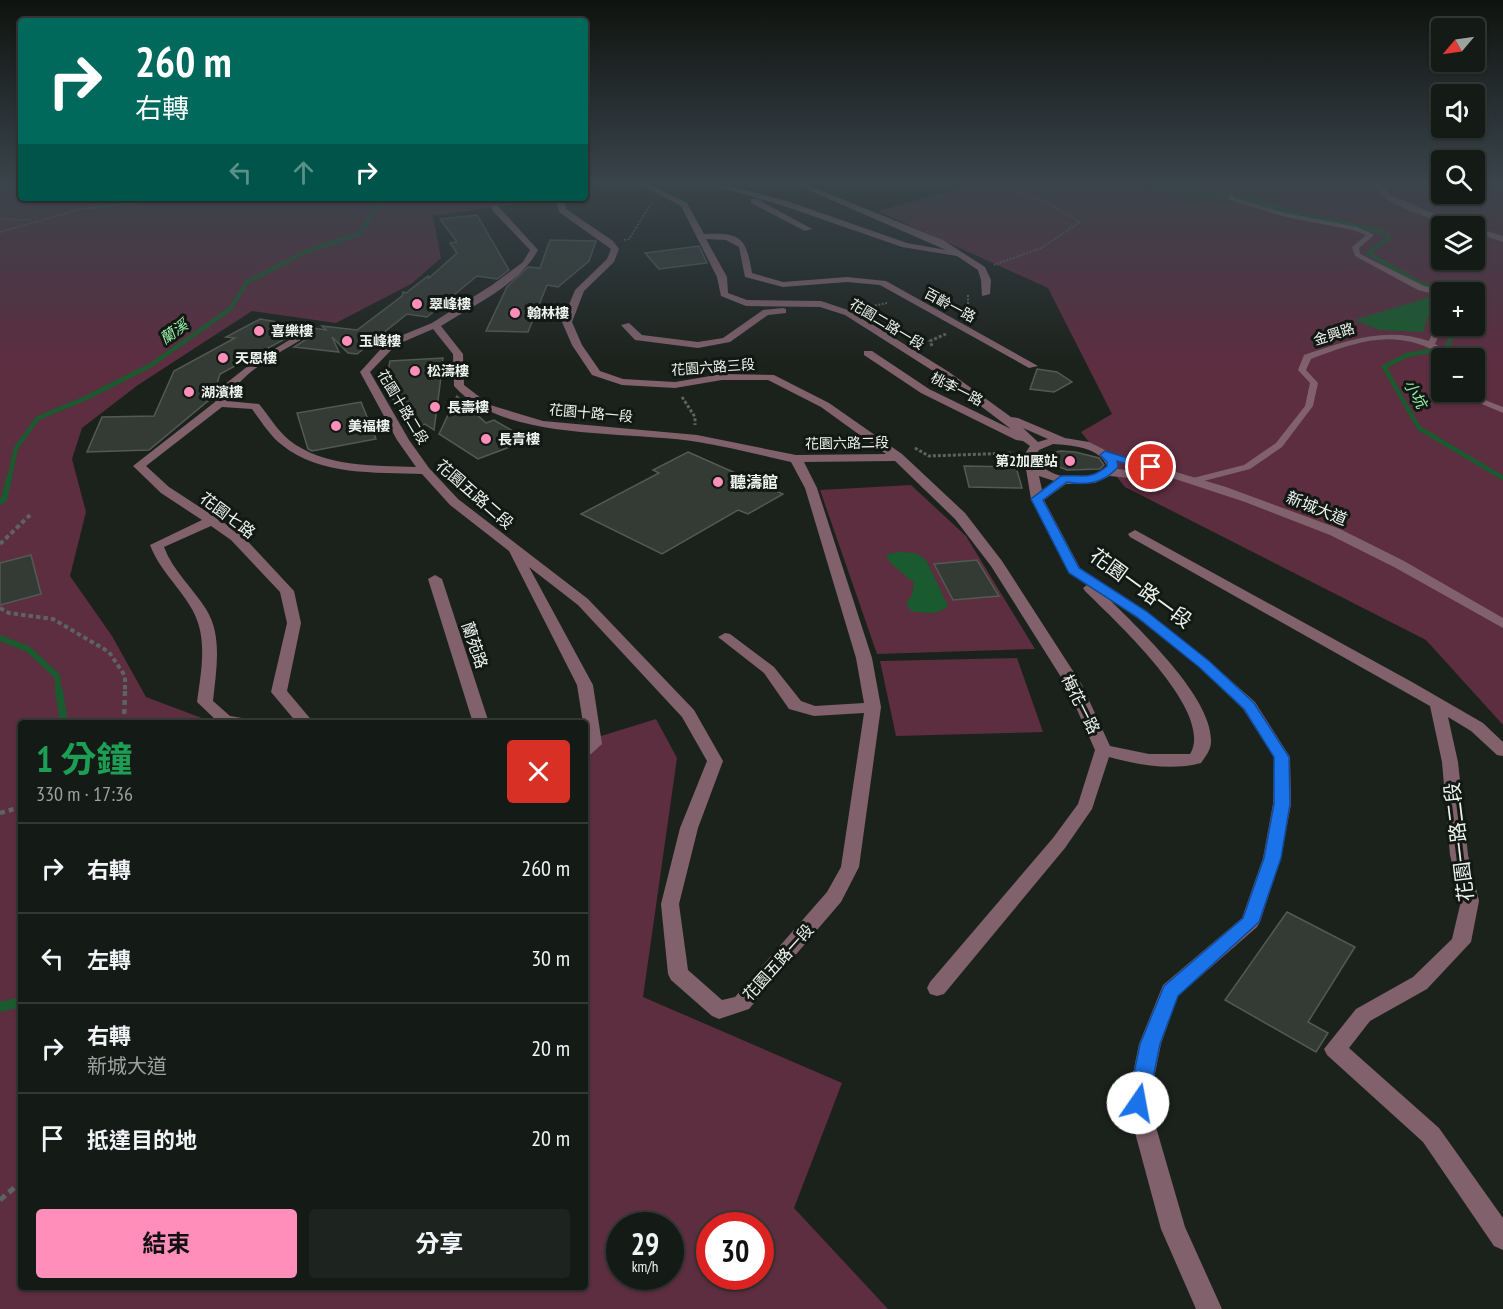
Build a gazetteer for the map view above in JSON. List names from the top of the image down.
{
  "streets": {
    "street": [
      "百齡一路",
      "花園二路一段",
      "花園六路三段",
      "桃李一路",
      "花園十路二段",
      "花園十路一段",
      "花園六路二段",
      "花園五路二段",
      "新城大道",
      "花園七路",
      "花園一路一段",
      "蘭苑路",
      "梅花一路",
      "花園一路二段",
      "花園五路一段"
    ],
    "lane": ["金興路"]
  },
  "crossings": [
    ["花園二路一段", "桃李一路"],
    ["花園二路一段", "花園一路一段"],
    ["金興路", "新城大道"],
    ["花園六路三段", "花園六路二段"],
    ["花園六路三段", "梅花一路"],
    ["桃李一路", "花園一路一段"],
    ["花園十路二段", "花園十路一段"],
    ["花園十路二段", "花園五路二段"],
    ["花園十路一段", "花園六路二段"],
    ["花園十路一段", "花園五路一段"],
    ["花園六路二段", "梅花一路"],
    ["花園六路二段", "花園五路一段"],
    ["花園五路二段", "花園七路"],
    ["花園五路二段", "花園五路一段"]
  ],
  "water": ["蘭溪", "小坑"],
  "places": [
    "翠峰樓",
    "翰林樓",
    "喜樂樓",
    "玉峰樓",
    "天恩樓",
    "松濤樓",
    "湖濱樓",
    "長壽樓",
    "美福樓",
    "長青樓",
    "第2加壓站",
    "聽濤館"
  ],
  "north": "bottom left",
  "page": {
    "map_buttons": ["+", "−"],
    "turn": ["260 m", "右轉"],
    "heading": ["1 分鐘", "330 m · 17:36"],
    "list": [
      {
        "name": "右轉",
        "value": "260 m"
      },
      {
        "name": "左轉",
        "value": "30 m"
      },
      {
        "name": "右轉",
        "note": "新城大道",
        "value": "20 m"
      },
      {
        "name": "抵達目的地",
        "value": "20 m"
      }
    ],
    "buttons": ["結束", "分享"],
    "speed": "29 km/h",
    "limit": "30"
  }
}
